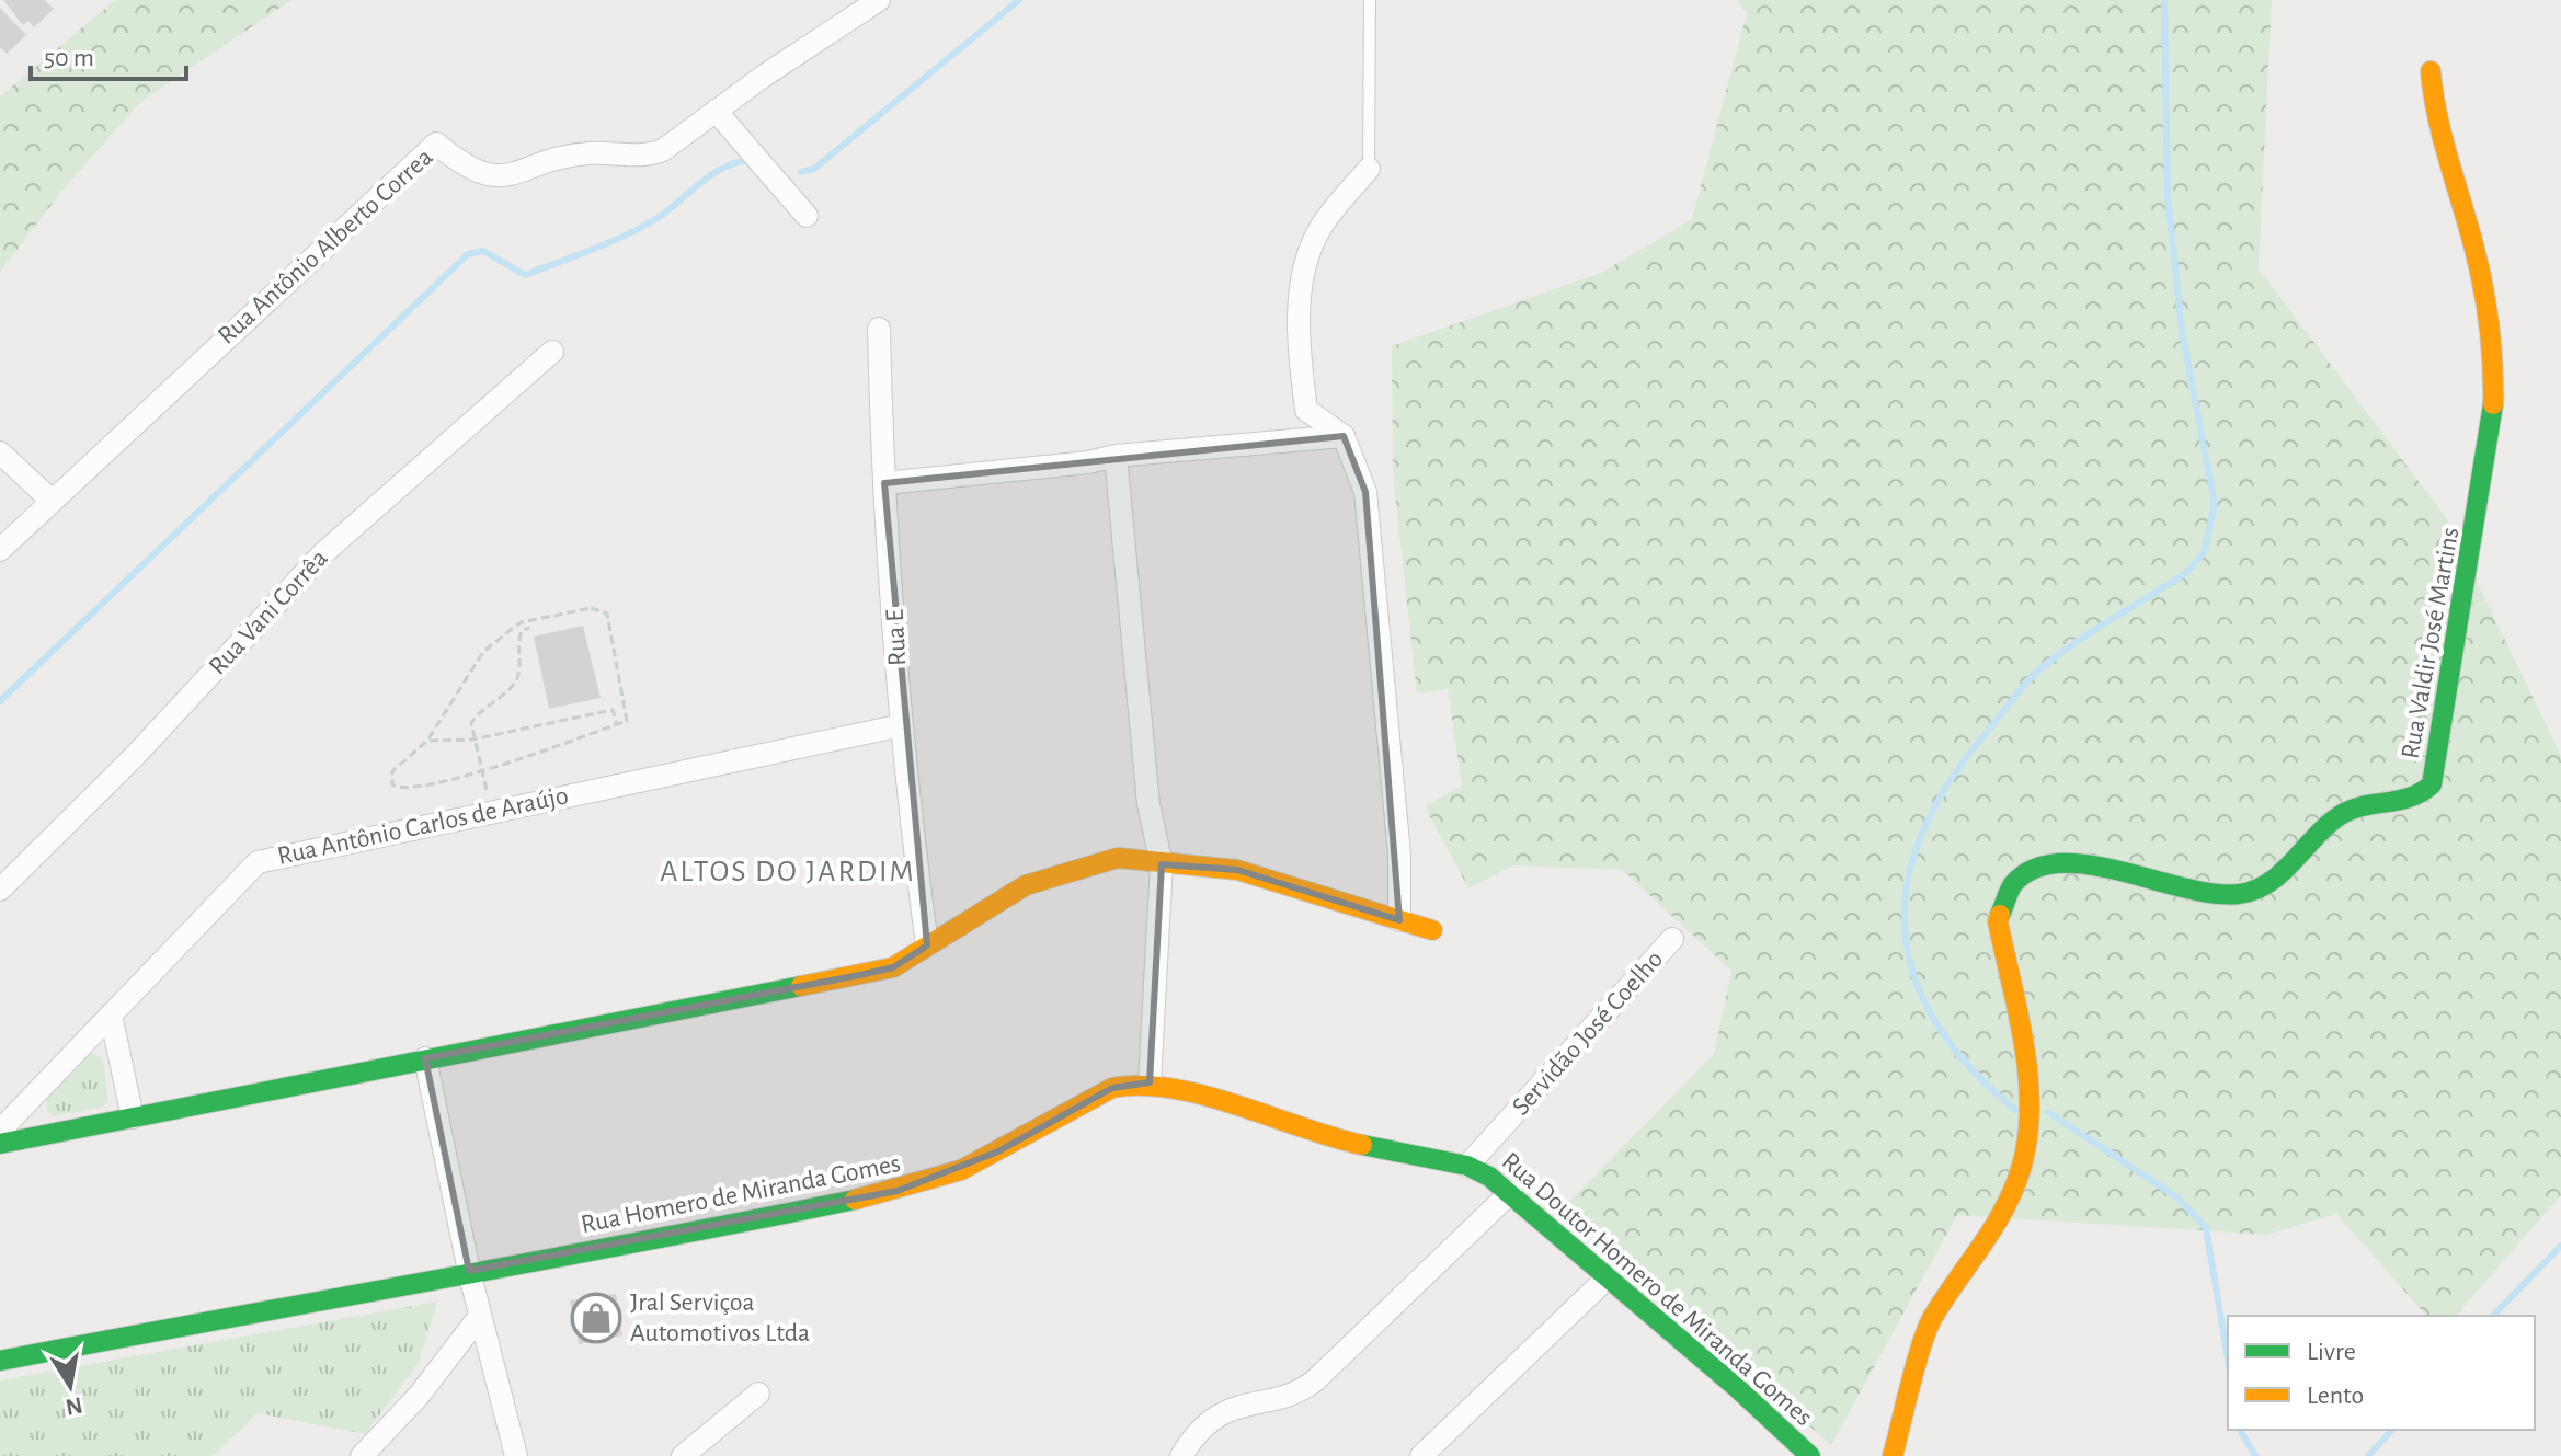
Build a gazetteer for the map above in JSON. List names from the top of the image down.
{
  "streets": {
    "street": [
      "Rua Antônio Alberto Correa",
      "Rua Vani Corrêa",
      "Rua E",
      "Rua Valdir José Martins",
      "Rua Antônio Carlos de Araújo",
      "Servidão José Coelho",
      "Rua Homero de Miranda Gomes",
      "Rua Doutor Homero de Miranda Gomes"
    ]
  },
  "crossings": [
    ["Rua E", "Rua Antônio Carlos de Araújo"],
    ["Servidão José Coelho", "Rua Homero de Miranda Gomes"],
    ["Servidão José Coelho", "Rua Doutor Homero de Miranda Gomes"],
    ["Rua Homero de Miranda Gomes", "Rua Doutor Homero de Miranda Gomes"]
  ],
  "districts": ["ALTOS DO JARDIM"],
  "places": {
    "shop": ["Jral Serviçoa Automotivos Ltda"]
  },
  "legend": ["Livre", "Lento"],
  "scale_bar": "50 m",
  "north": "bottom"
}
